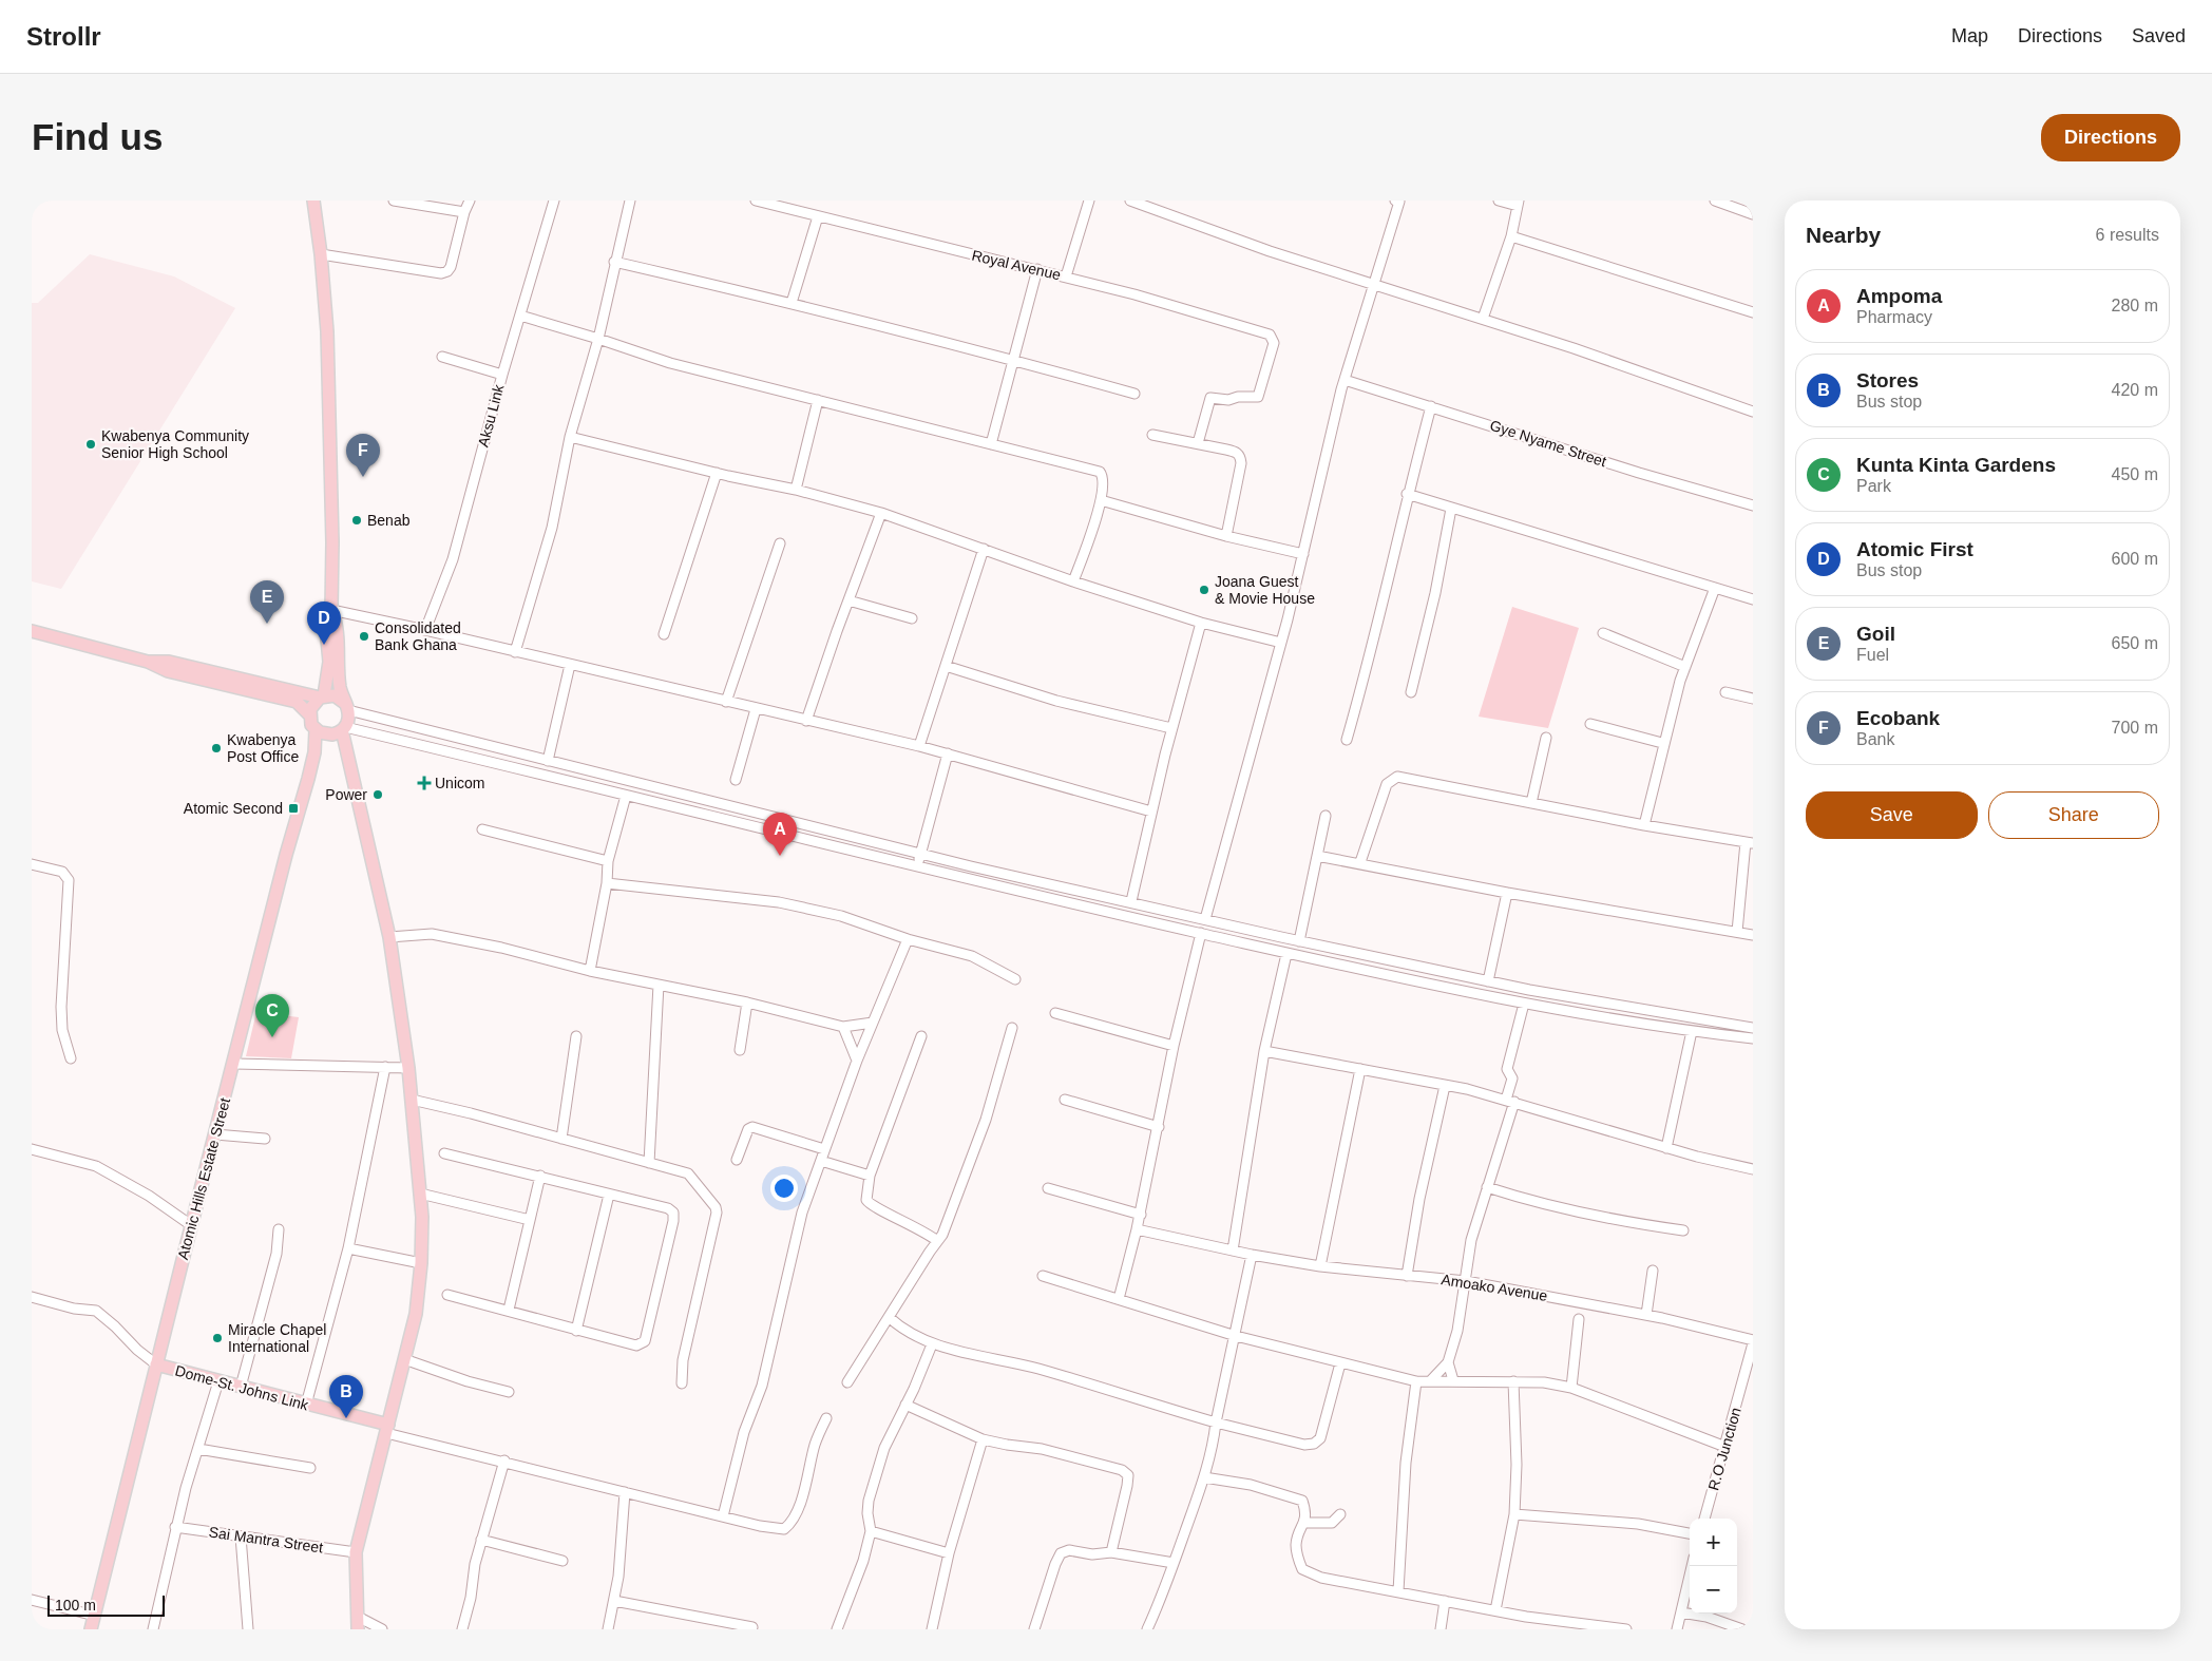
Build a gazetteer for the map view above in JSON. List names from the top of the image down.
{
  "streets": {
    "main road": ["Atomic Hills Estate Street", "Dome-St. Johns Link"],
    "street": [
      "Royal Avenue",
      "Aksu Link",
      "Gye Nyame Street",
      "Amoako Avenue",
      "R.O Junction",
      "Sai Mantra Street"
    ]
  },
  "crossings": [
    ["Atomic Hills Estate Street", "Dome-St. Johns Link"],
    ["Amoako Avenue", "R.O Junction"]
  ],
  "places": {
    "other": [
      "Kwabenya Community Senior High School",
      "Benab",
      "Joana Guest & Movie House",
      "Consolidated Bank Ghana",
      "Kwabenya Post Office",
      "Power",
      "Miracle Chapel International"
    ],
    "health": ["Unicom"],
    "transit": ["Atomic Second"]
  },
  "scale_bar": "100 m",
  "page": {
    "header": "Strollr",
    "nav": ["Map", "Directions", "Saved"],
    "buttons": [
      "Directions",
      ["Save", "Share"]
    ],
    "title": "Find us",
    "heading": ["Nearby", "6 results"],
    "list": [
      {
        "mark": "A",
        "name": "Ampoma",
        "note": "Pharmacy",
        "value": "280 m"
      },
      {
        "mark": "B",
        "name": "Stores",
        "note": "Bus stop",
        "value": "420 m"
      },
      {
        "mark": "C",
        "name": "Kunta Kinta Gardens",
        "note": "Park",
        "value": "450 m"
      },
      {
        "mark": "D",
        "name": "Atomic First",
        "note": "Bus stop",
        "value": "600 m"
      },
      {
        "mark": "E",
        "name": "Goil",
        "note": "Fuel",
        "value": "650 m"
      },
      {
        "mark": "F",
        "name": "Ecobank",
        "note": "Bank",
        "value": "700 m"
      }
    ],
    "pins": [
      "F",
      "E",
      "D",
      "A",
      "C",
      "B"
    ],
    "map_buttons": ["+", "−"],
    "scale": "100 m"
  }
}
